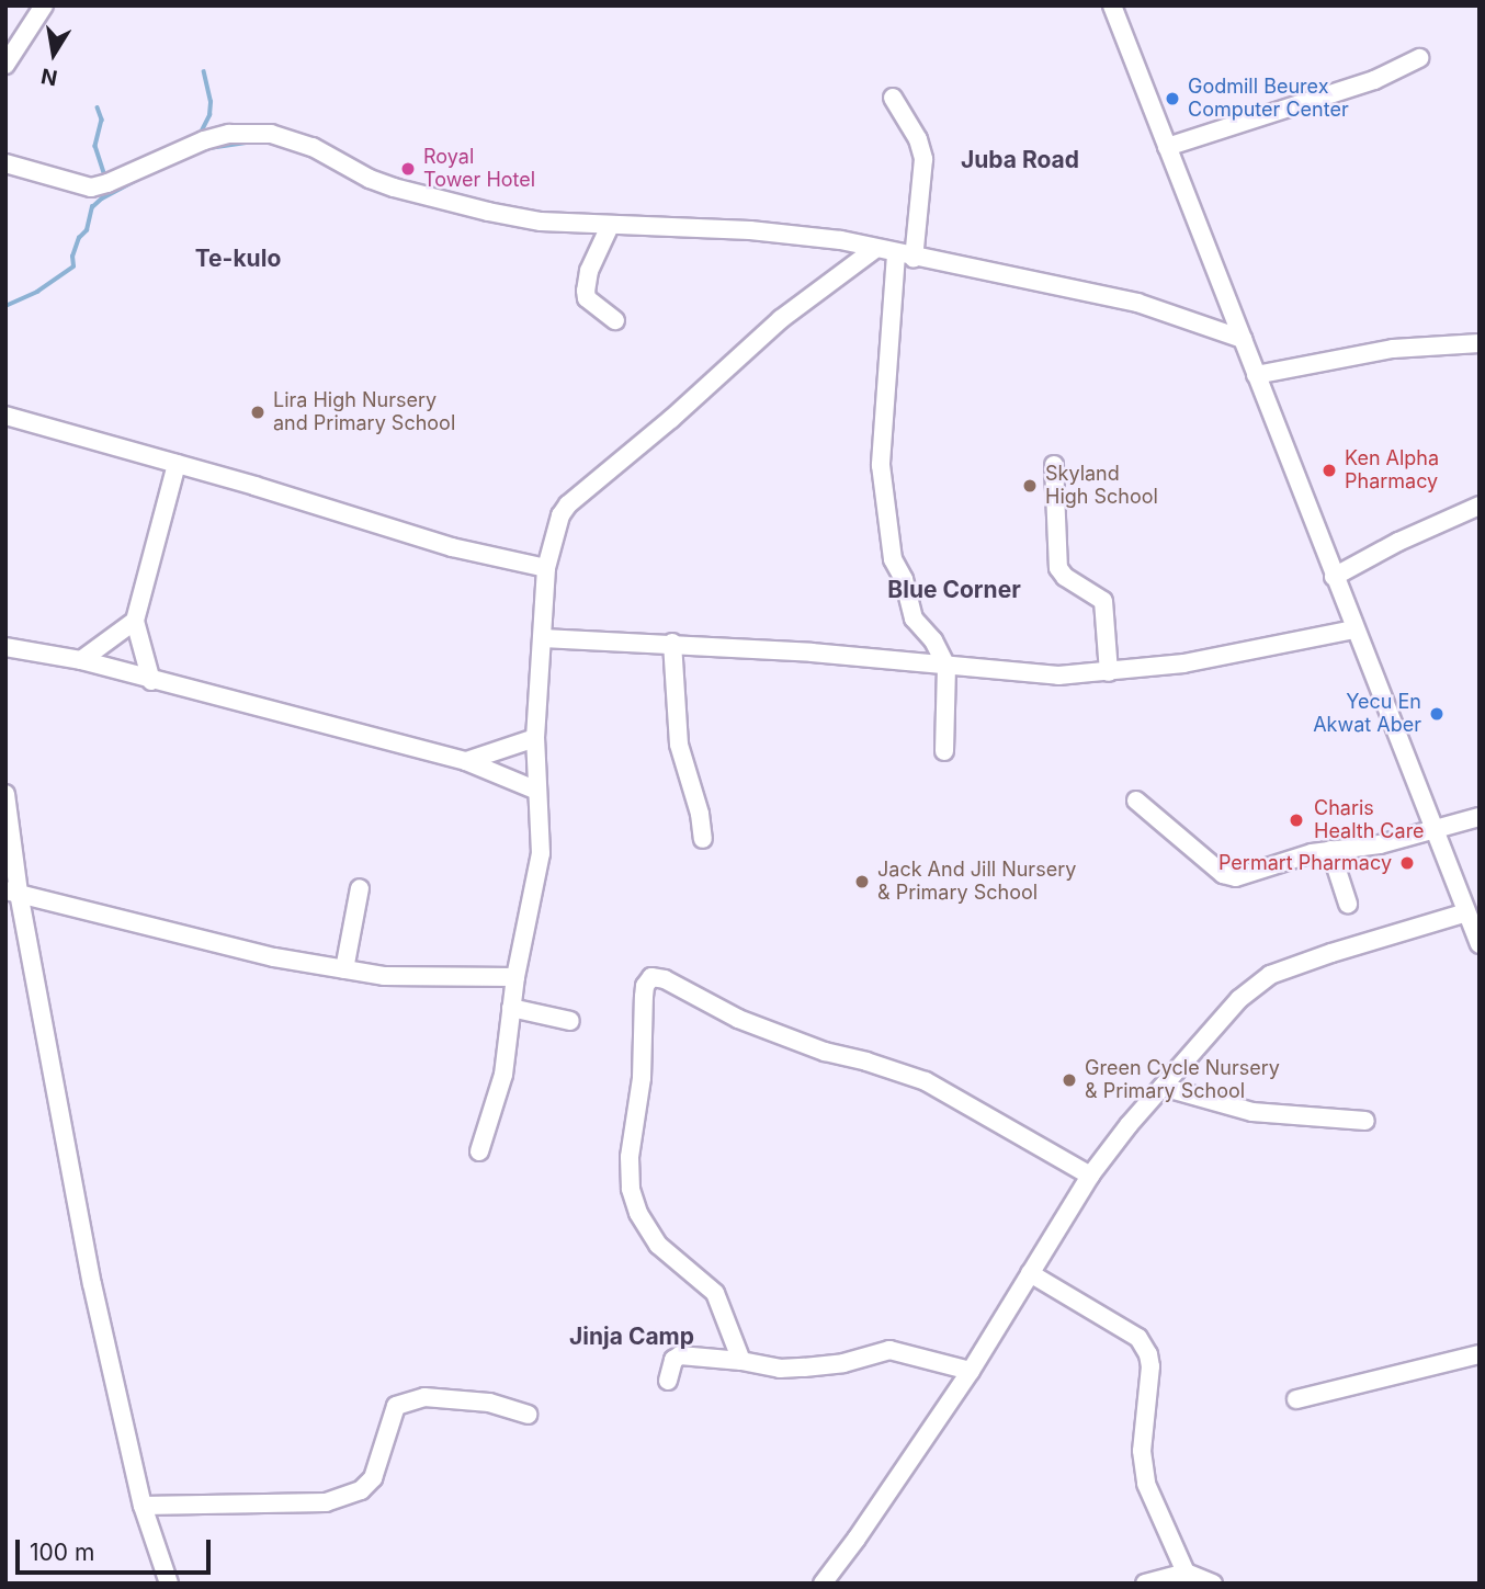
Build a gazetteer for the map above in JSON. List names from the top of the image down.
{
  "districts": [
    "Juba Road",
    "Te-kulo",
    "Blue Corner",
    "Jinja Camp"
  ],
  "places": [
    "Godmill Beurex Computer Center",
    "Royal Tower Hotel",
    "Lira High Nursery and Primary School",
    "Ken Alpha Pharmacy",
    "Skyland High School",
    "Yecu En Akwat Aber",
    "Charis Health Care",
    "Permart Pharmacy",
    "Jack And Jill Nursery & Primary School",
    "Green Cycle Nursery & Primary School"
  ],
  "scale_bar": "100 m",
  "north": "bottom"
}
